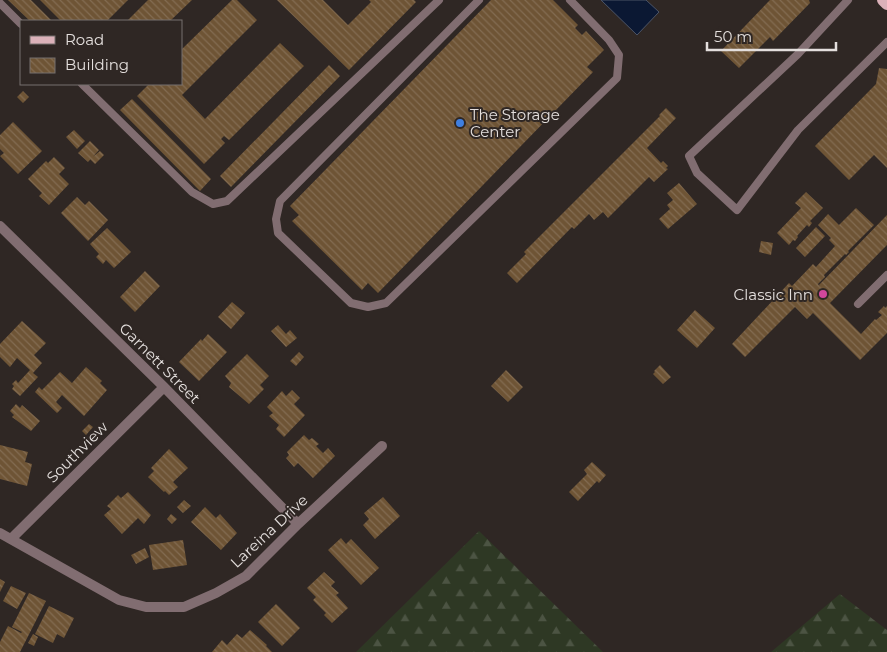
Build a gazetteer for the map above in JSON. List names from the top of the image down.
{
  "streets": {
    "street": ["Garnett Street", "Southview", "Lareina Drive"]
  },
  "crossings": [
    ["Garnett Street", "Southview"],
    ["Garnett Street", "Lareina Drive"],
    ["Southview", "Lareina Drive"]
  ],
  "places": ["The Storage Center", "Classic Inn"],
  "legend": ["Road", "Building"],
  "scale_bar": "50 m"
}
